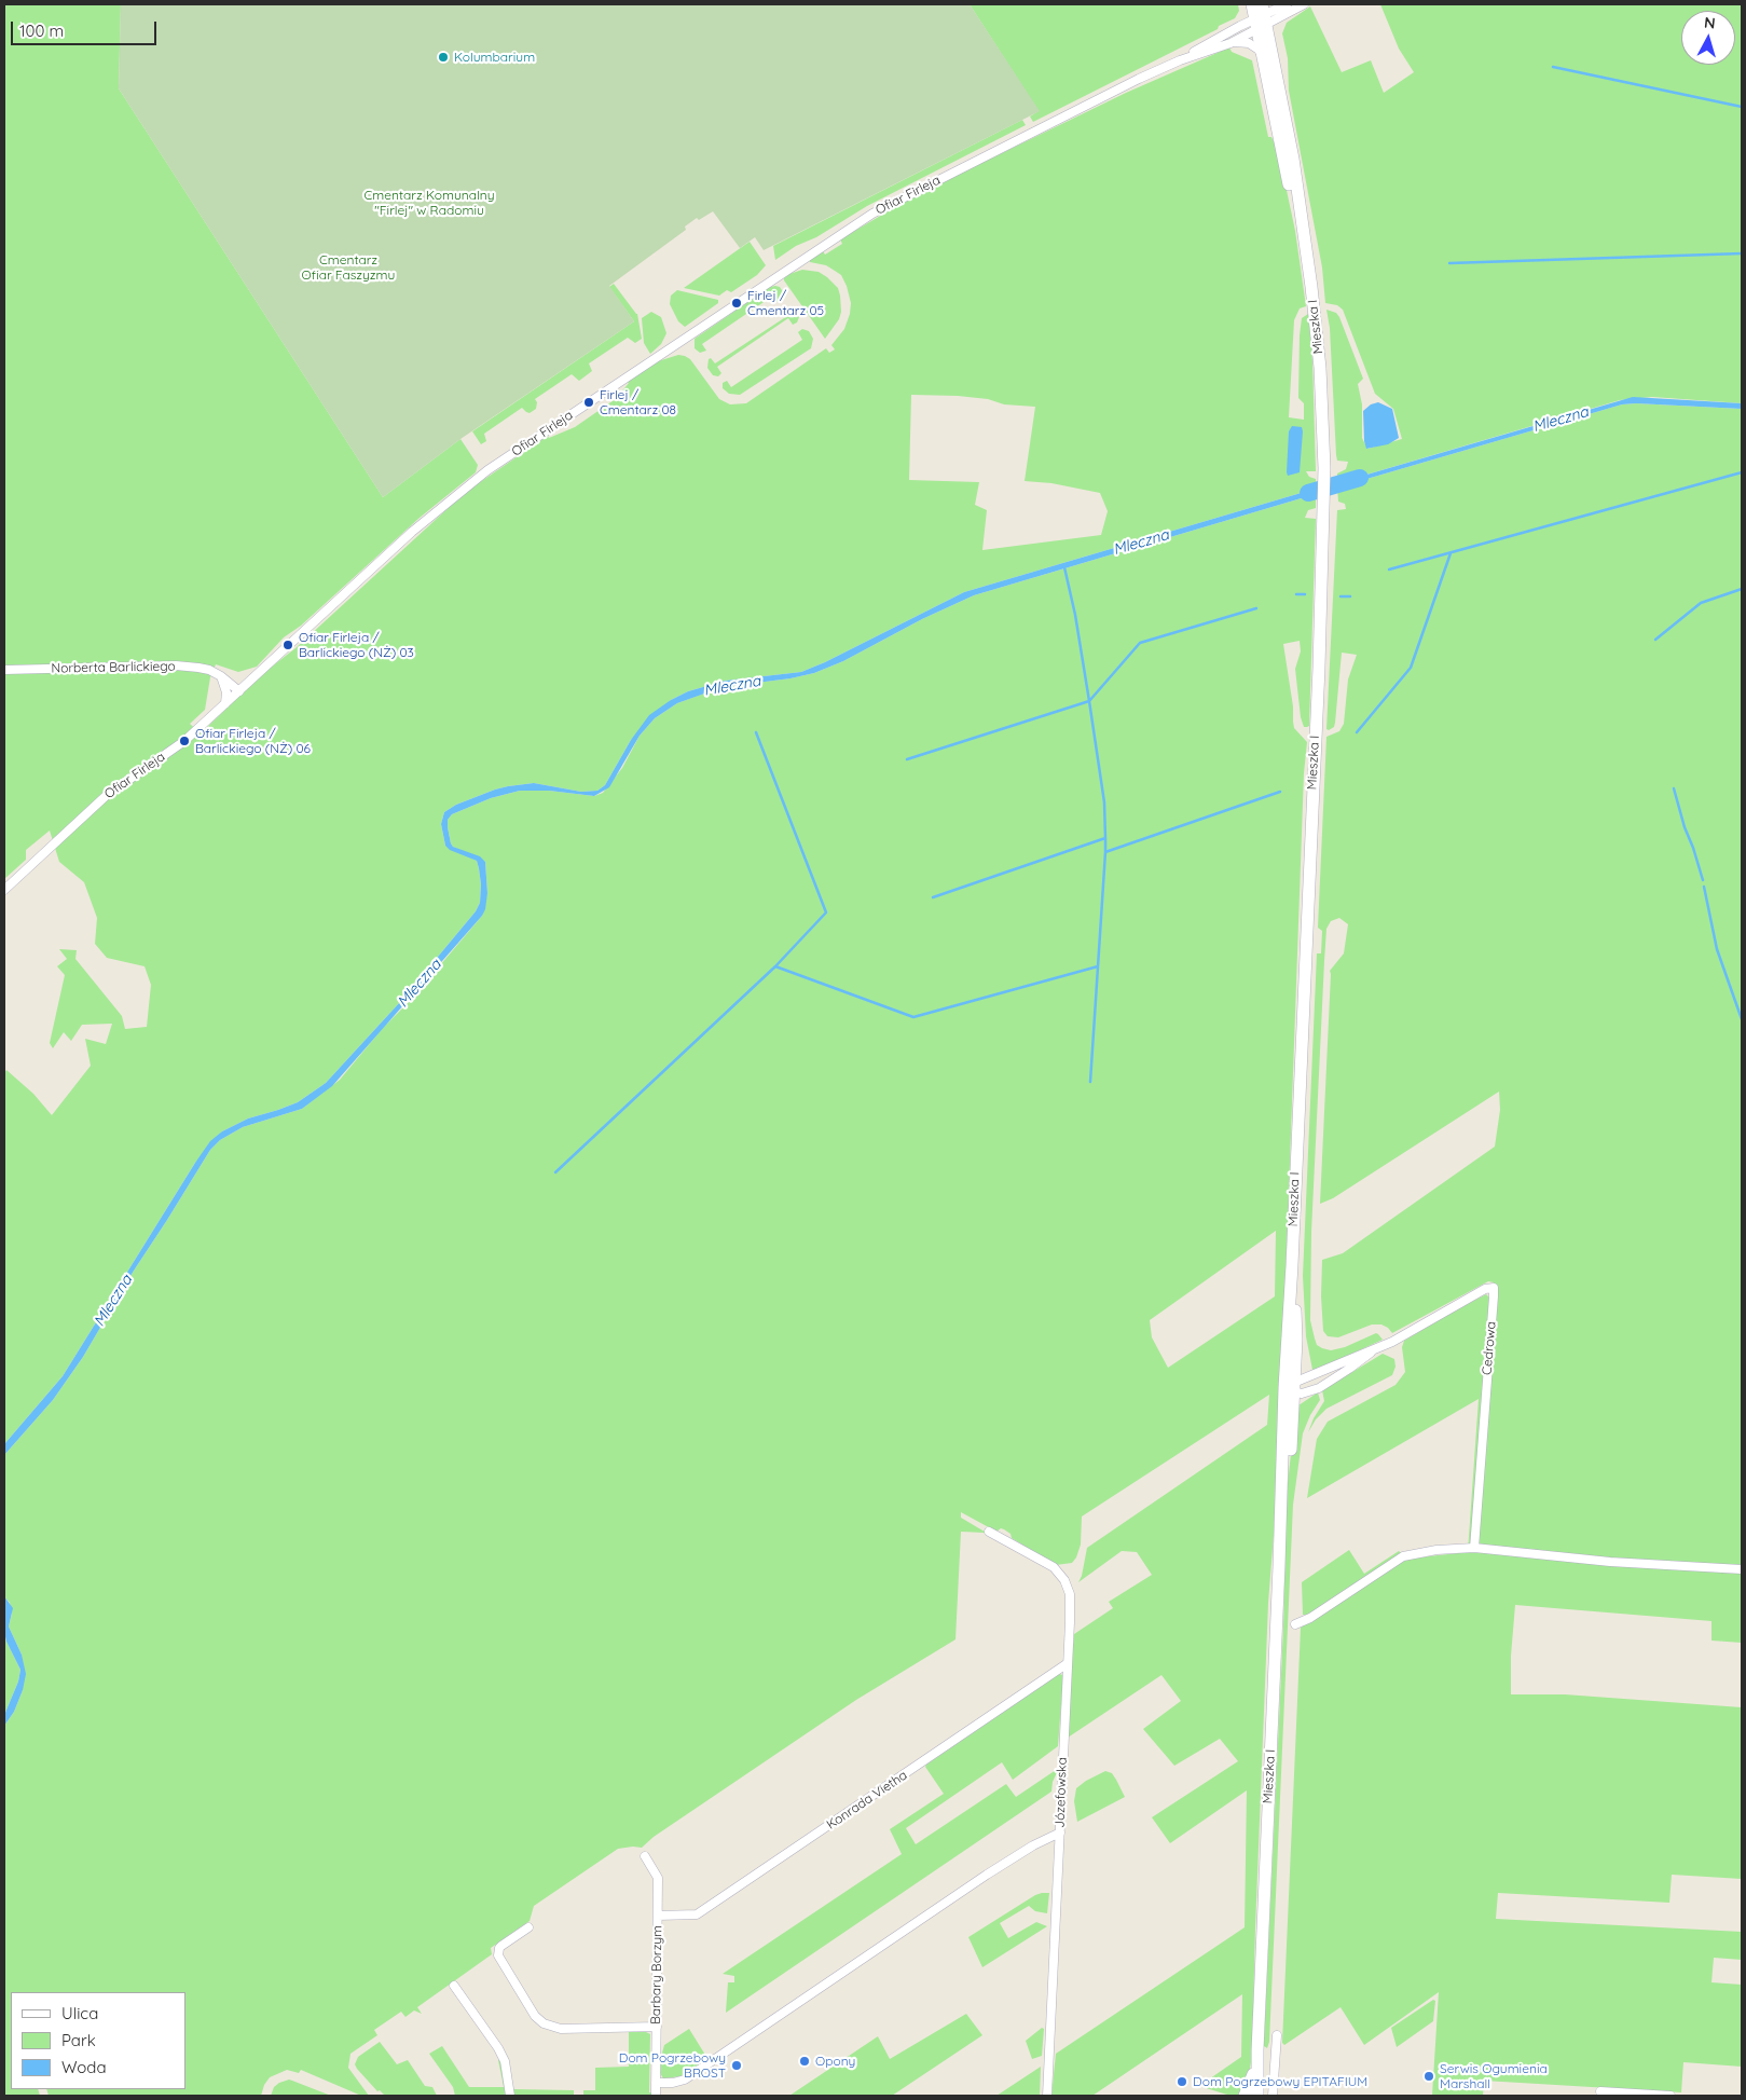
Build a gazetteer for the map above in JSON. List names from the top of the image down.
{
  "streets": {
    "street": [
      "Ofiar Firleja",
      "Mieszka I",
      "Norberta Barlickiego",
      "Cedrowa",
      "Józefowska",
      "Konrada Vietha",
      "Barbary Borzym"
    ]
  },
  "crossings": [
    ["Ofiar Firleja", "Mieszka I"],
    ["Ofiar Firleja", "Norberta Barlickiego"],
    ["Mieszka I", "Cedrowa"],
    ["Józefowska", "Konrada Vietha"],
    ["Konrada Vietha", "Barbary Borzym"]
  ],
  "water": ["Mleczna"],
  "parks": ["Cmentarz Komunalny \"Firlej\" w Radomiu", "Cmentarz Ofiar Faszyzmu"],
  "places": [
    "Kolumbarium",
    "Firlej / Cmentarz 05",
    "Firlej / Cmentarz 08",
    "Ofiar Firleja / Barlickiego (NŻ) 03",
    "Ofiar Firleja / Barlickiego (NŻ) 06",
    "Opony",
    "Dom Pogrzebowy BROST",
    "Serwis Ogumienia Marshall",
    "Dom Pogrzebowy EPITAFIUM"
  ],
  "legend": ["Ulica", "Park", "Woda"],
  "scale_bar": "100 m",
  "north": "top"
}
